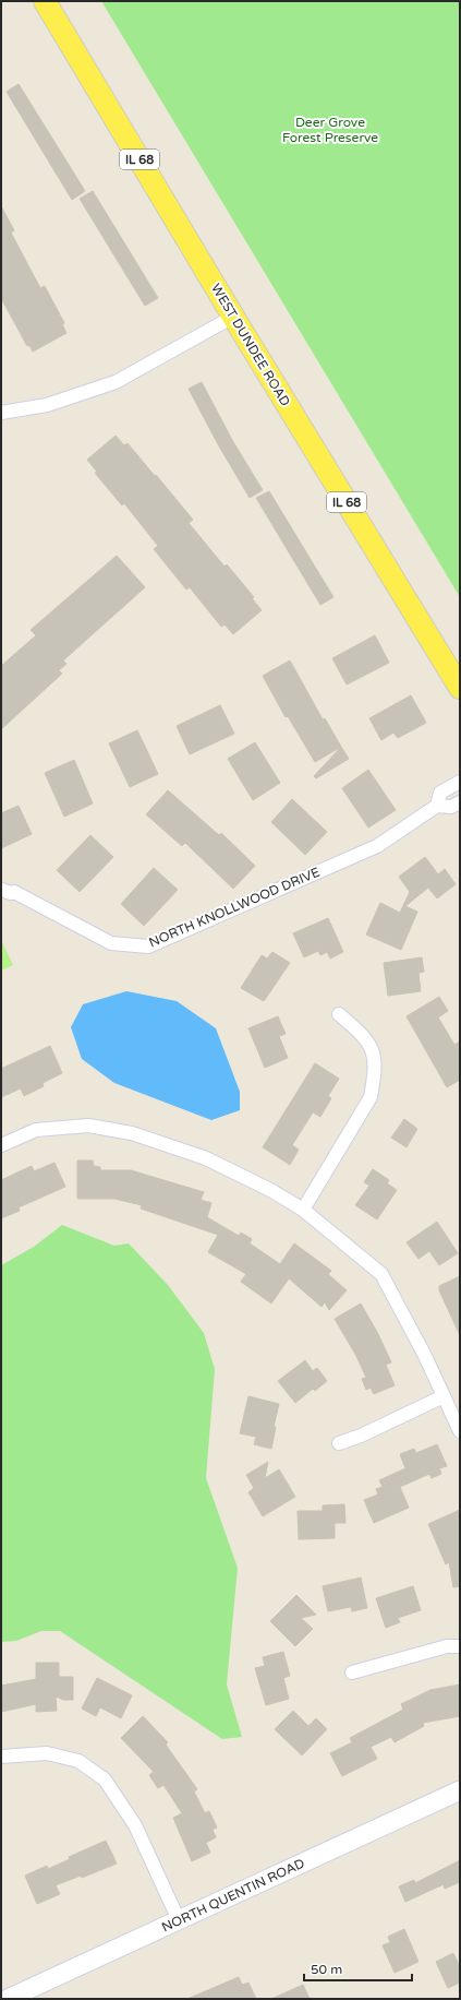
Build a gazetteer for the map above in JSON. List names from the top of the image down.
{
  "streets": {
    "main road": ["IL 68", "WEST DUNDEE ROAD", "NORTH QUENTIN ROAD"],
    "street": ["NORTH KNOLLWOOD DRIVE"]
  },
  "parks": ["Deer Grove Forest Preserve"],
  "scale_bar": "50 m"
}
